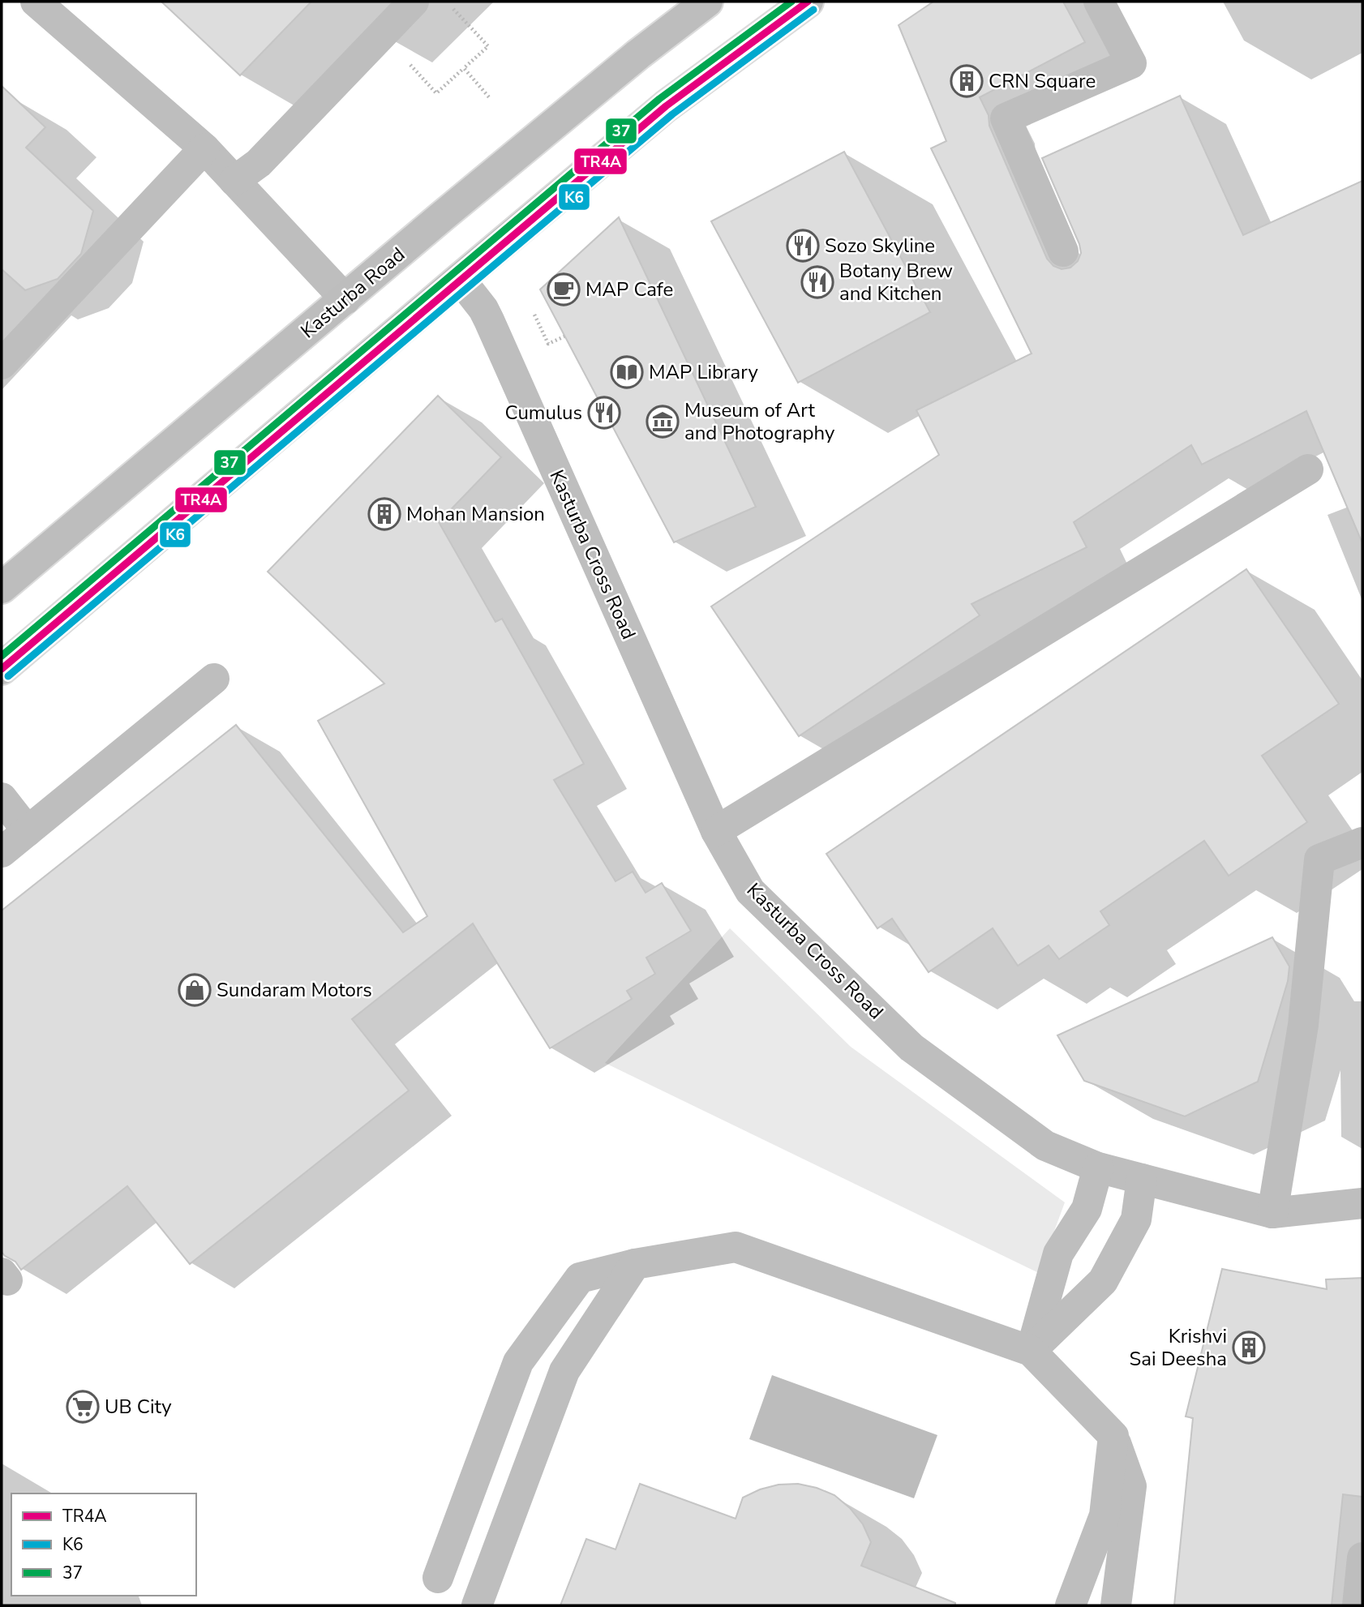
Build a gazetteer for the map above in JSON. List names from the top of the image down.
{
  "streets": {
    "main road": ["Kasturba Road"],
    "street": ["Kasturba Cross Road"]
  },
  "places": {
    "building": ["CRN Square", "Mohan Mansion", "Krishvi Sai Deesha"],
    "restaurant": ["Sozo Skyline", "Botany Brew and Kitchen", "Cumulus"],
    "cafe": ["MAP Cafe"],
    "library": ["MAP Library"],
    "museum": ["Museum of Art and Photography"],
    "shop": ["Sundaram Motors"],
    "supermarket": ["UB City"]
  },
  "lines": ["transit line TR4A", "transit line 37", "transit line K6"],
  "legend": ["TR4A", "K6", "37"]
}
